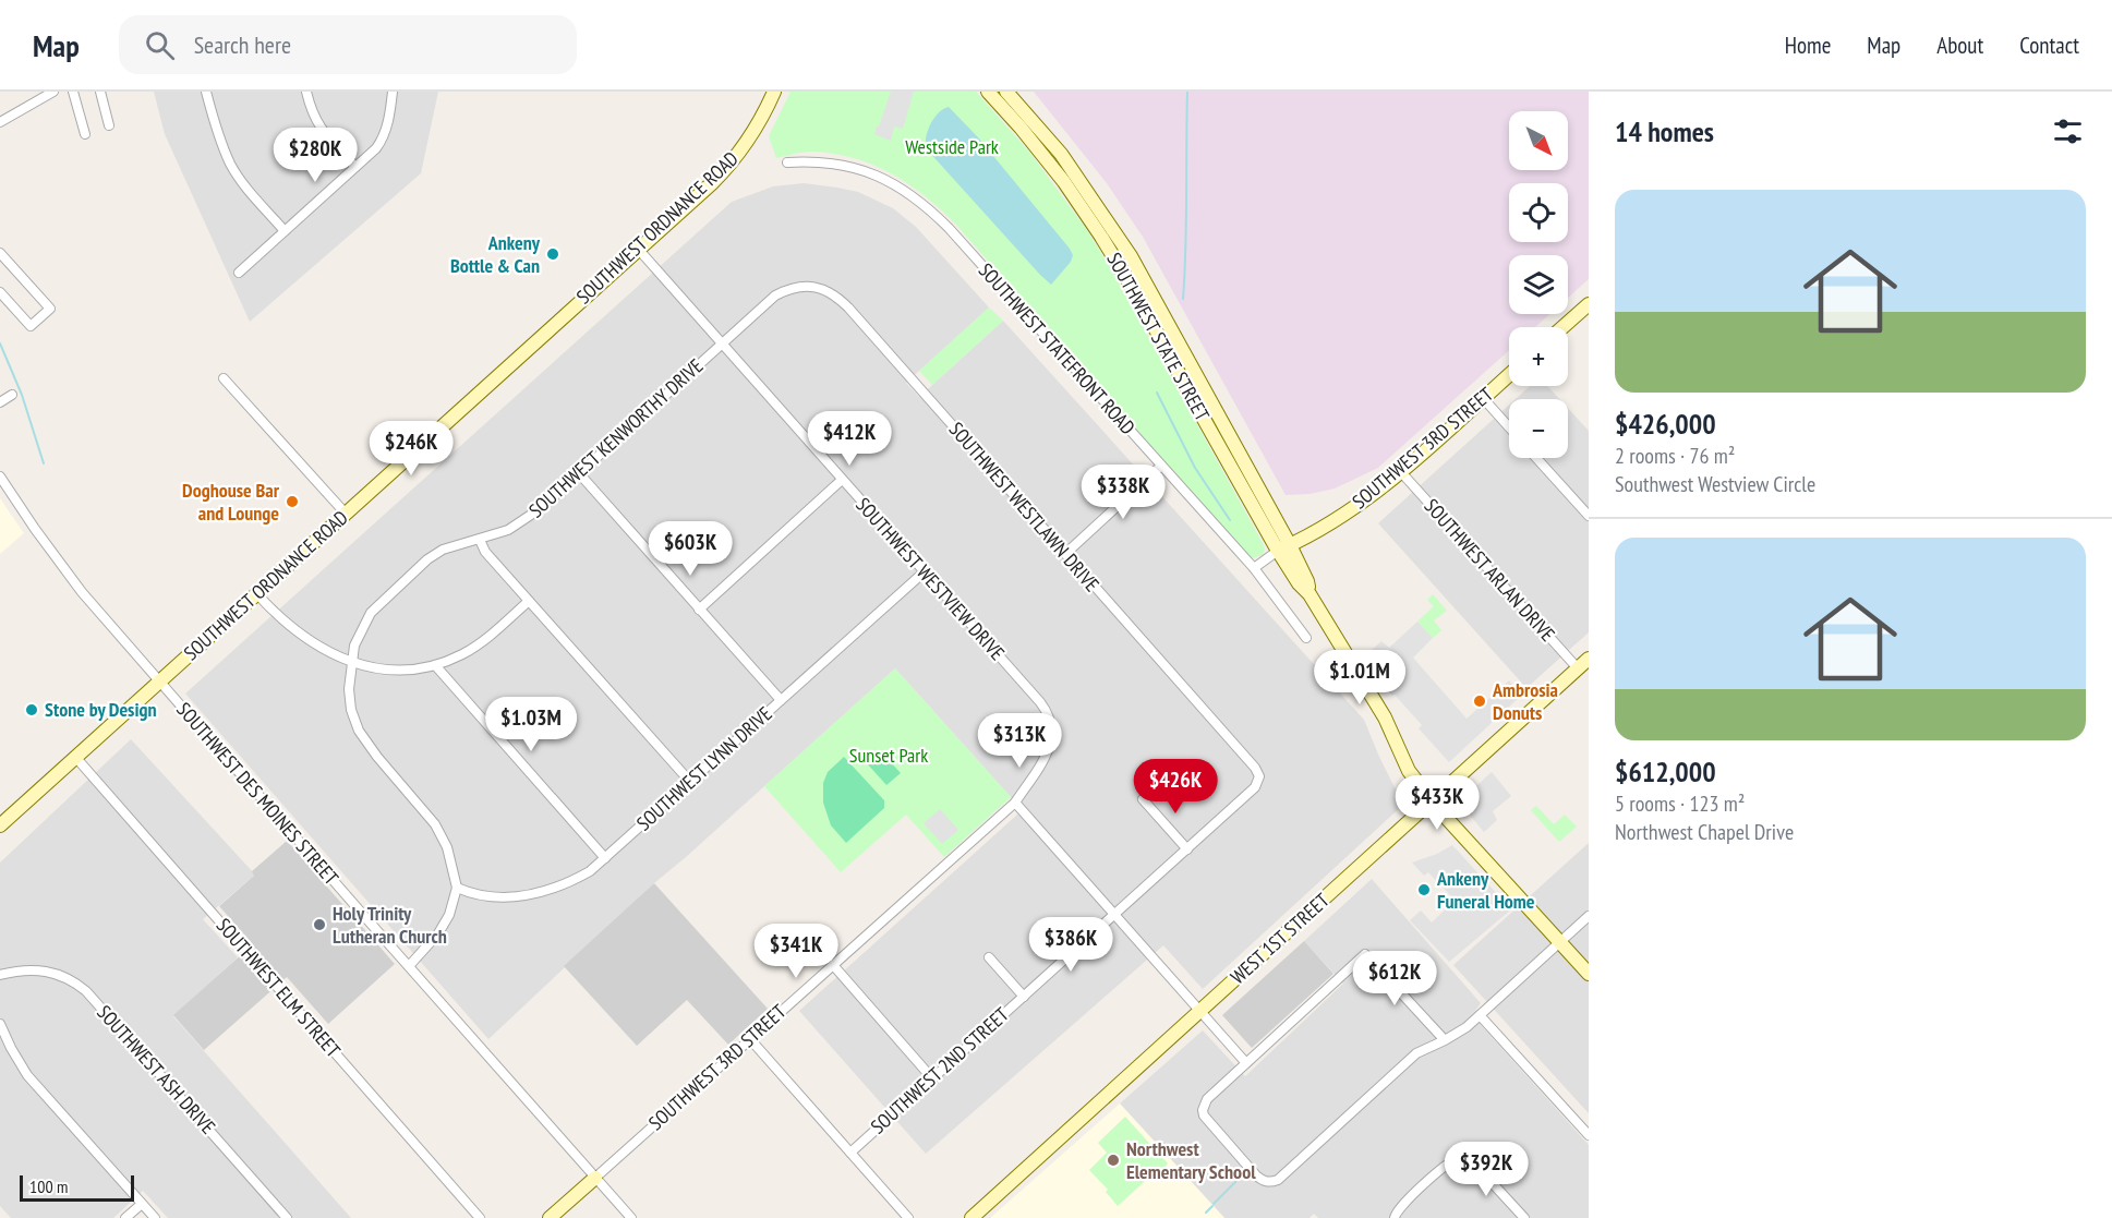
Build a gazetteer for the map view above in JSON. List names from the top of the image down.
{
  "streets": {
    "main road": [
      "SOUTHWEST ORDNANCE ROAD",
      "SOUTHWEST STATE STREET",
      "SOUTHWEST 3RD STREET",
      "WEST 1ST STREET"
    ],
    "street": [
      "SOUTHWEST STATEFRONT ROAD",
      "SOUTHWEST KENWORTHY DRIVE",
      "SOUTHWEST WESTLAWN DRIVE",
      "SOUTHWEST ARLAN DRIVE",
      "SOUTHWEST WESTVIEW DRIVE",
      "SOUTHWEST LYNN DRIVE",
      "SOUTHWEST DES MOINES STREET",
      "SOUTHWEST ELM STREET",
      "SOUTHWEST ASH DRIVE",
      "SOUTHWEST 2ND STREET"
    ]
  },
  "crossings": [
    ["SOUTHWEST ORDNANCE ROAD", "SOUTHWEST WESTVIEW DRIVE"],
    ["SOUTHWEST ORDNANCE ROAD", "SOUTHWEST DES MOINES STREET"],
    ["SOUTHWEST ORDNANCE ROAD", "SOUTHWEST ELM STREET"],
    ["SOUTHWEST STATE STREET", "SOUTHWEST 3RD STREET"],
    ["SOUTHWEST STATE STREET", "WEST 1ST STREET"],
    ["SOUTHWEST STATEFRONT ROAD", "SOUTHWEST 3RD STREET"],
    ["SOUTHWEST KENWORTHY DRIVE", "SOUTHWEST WESTLAWN DRIVE"],
    ["SOUTHWEST KENWORTHY DRIVE", "SOUTHWEST WESTVIEW DRIVE"],
    ["SOUTHWEST KENWORTHY DRIVE", "SOUTHWEST LYNN DRIVE"],
    ["SOUTHWEST 3RD STREET", "SOUTHWEST ARLAN DRIVE"],
    ["SOUTHWEST 3RD STREET", "SOUTHWEST WESTVIEW DRIVE"],
    ["SOUTHWEST 3RD STREET", "SOUTHWEST DES MOINES STREET"],
    ["SOUTHWEST WESTLAWN DRIVE", "SOUTHWEST 2ND STREET"],
    ["SOUTHWEST ARLAN DRIVE", "WEST 1ST STREET"],
    ["SOUTHWEST WESTVIEW DRIVE", "SOUTHWEST LYNN DRIVE"]
  ],
  "parks": ["Westside Park", "Sunset Park"],
  "places": [
    "Ankeny Bottle & Can",
    "Doghouse Bar and Lounge",
    "Ambrosia Donuts",
    "Stone by Design",
    "Ankeny Funeral Home",
    "Holy Trinity Lutheran Church",
    "Northwest Elementary School"
  ],
  "scale_bar": "100 m",
  "north": "bottom right",
  "page": {
    "header": "Map",
    "search": "Search here",
    "nav": [
      "Home",
      "Map",
      "About",
      "Contact"
    ],
    "heading": "14 homes",
    "map_buttons": ["+", "−"],
    "price": [
      "$280K",
      "$412K",
      "$246K",
      "$338K",
      "$603K",
      "$1.01M",
      "$1.03M",
      "$313K",
      "$426K",
      "$433K",
      "$386K",
      "$341K",
      "$612K",
      "$392K"
    ],
    "list": [
      {
        "name": "$426,000",
        "note": "2 rooms · 76 m² · Southwest Westview Circle"
      },
      {
        "name": "$612,000",
        "note": "5 rooms · 123 m² · Northwest Chapel Drive"
      }
    ],
    "scale": "100 m"
  }
}
